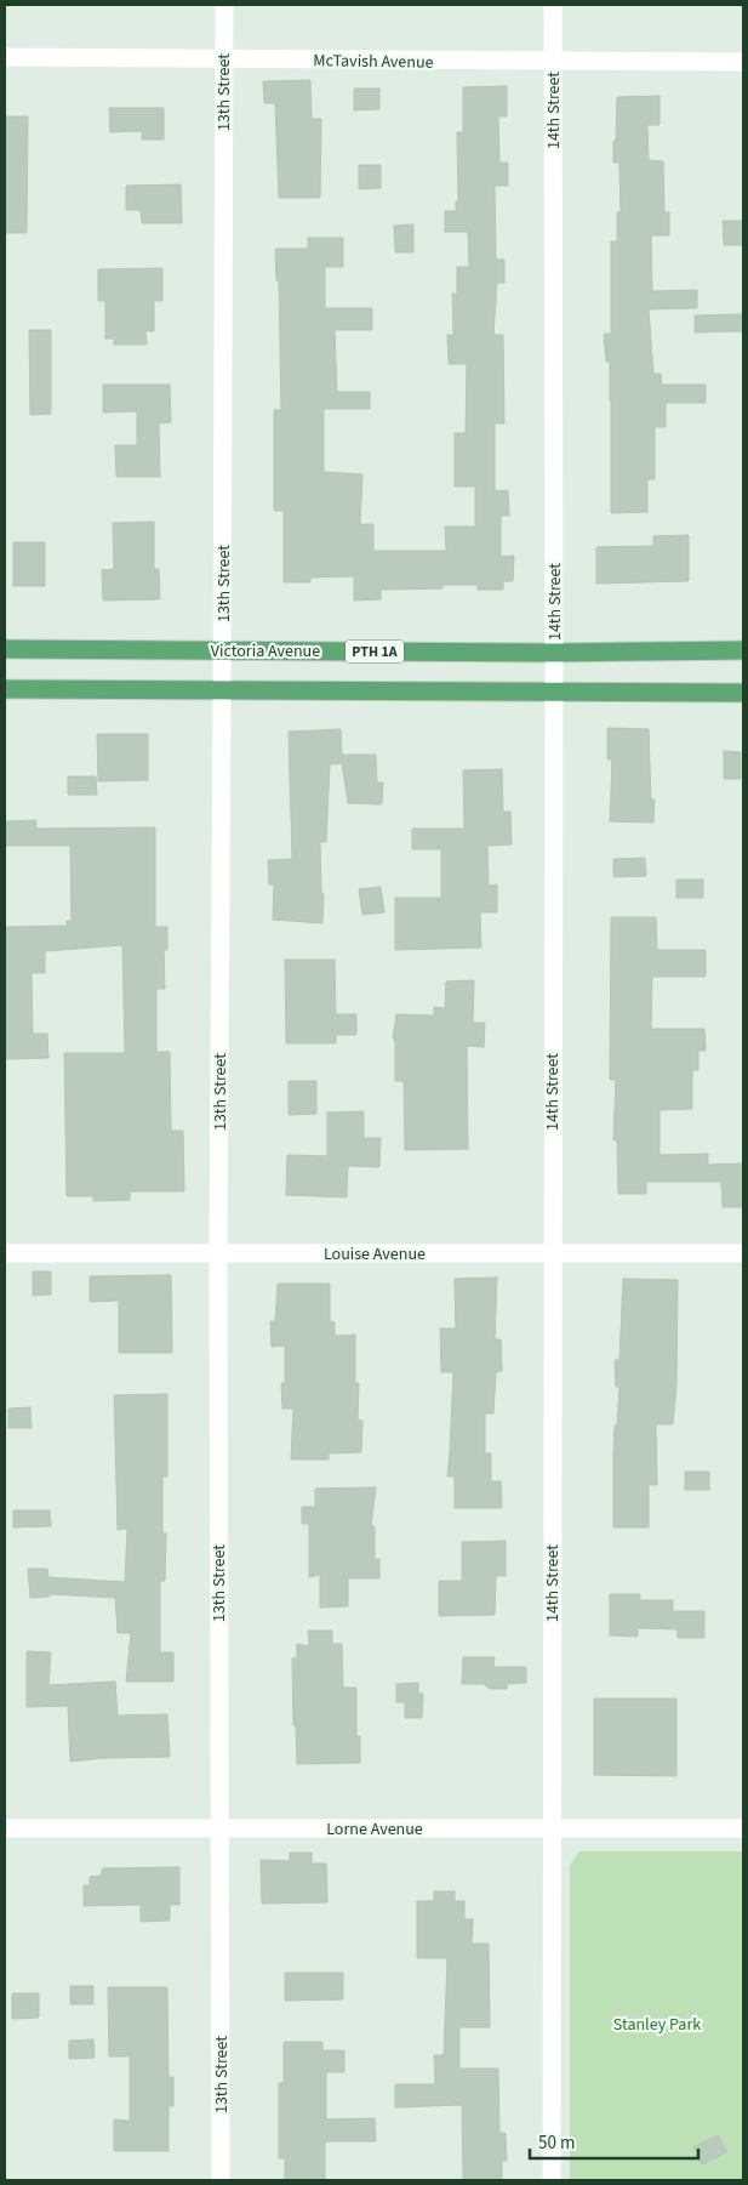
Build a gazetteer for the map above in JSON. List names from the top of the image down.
{
  "streets": {
    "main road": ["Victoria Avenue", "PTH 1A"],
    "street": [
      "McTavish Avenue",
      "13th Street",
      "14th Street",
      "Louise Avenue",
      "Lorne Avenue"
    ]
  },
  "crossings": [
    ["McTavish Avenue", "13th Street"],
    ["McTavish Avenue", "14th Street"],
    ["13th Street", "Victoria Avenue"],
    ["13th Street", "Louise Avenue"],
    ["13th Street", "Lorne Avenue"],
    ["14th Street", "Victoria Avenue"],
    ["14th Street", "Louise Avenue"],
    ["14th Street", "Lorne Avenue"]
  ],
  "parks": ["Stanley Park"],
  "scale_bar": "50 m"
}
